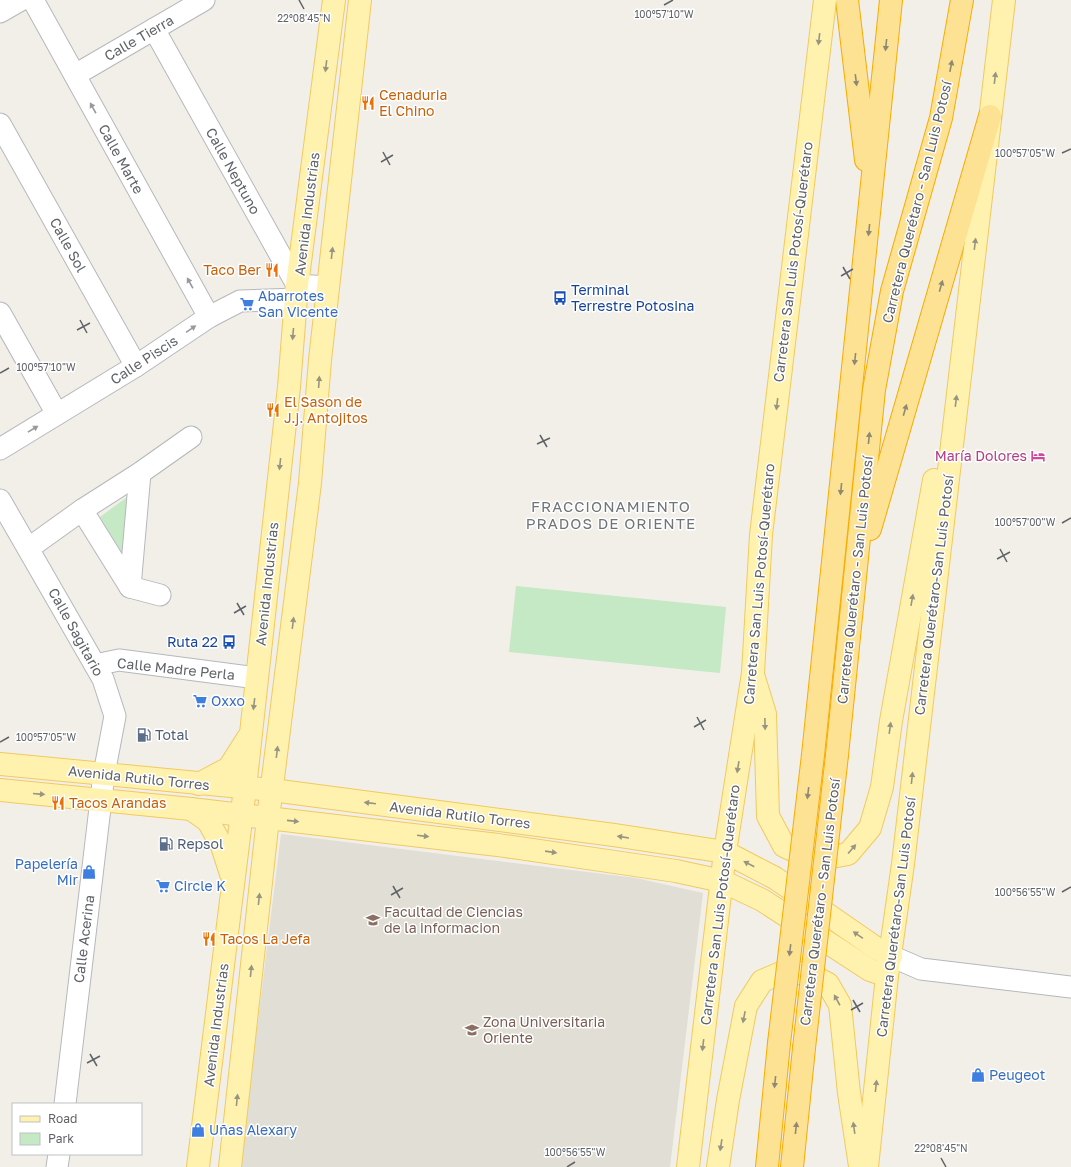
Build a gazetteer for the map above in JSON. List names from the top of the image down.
{
  "streets": {
    "highway": ["Carretera Querétaro - San Luis Potosí"],
    "main road": [
      "Avenida Industrias",
      "Carretera San Luis Potosí-Querétaro",
      "Carretera Querétaro-San Luis Potosí",
      "Avenida Rutilo Torres"
    ],
    "street": [
      "Calle Tierra",
      "Calle Marte",
      "Calle Neptuno",
      "Calle Sol",
      "Calle Piscis",
      "Calle Sagitario",
      "Calle Madre Perla",
      "Calle Acerina"
    ]
  },
  "crossings": [
    ["Calle Tierra", "Calle Marte"],
    ["Calle Tierra", "Calle Neptuno"],
    ["Calle Marte", "Calle Piscis"],
    ["Calle Neptuno", "Avenida Industrias"],
    ["Calle Neptuno", "Calle Piscis"],
    ["Avenida Industrias", "Calle Piscis"],
    ["Avenida Industrias", "Calle Madre Perla"],
    ["Avenida Industrias", "Avenida Rutilo Torres"],
    ["Calle Sol", "Calle Piscis"],
    ["Carretera San Luis Potosí-Querétaro", "Avenida Rutilo Torres"],
    ["Carretera Querétaro-San Luis Potosí", "Avenida Rutilo Torres"],
    ["Calle Sagitario", "Calle Madre Perla"],
    ["Calle Sagitario", "Avenida Rutilo Torres"],
    ["Calle Sagitario", "Calle Acerina"],
    ["Avenida Rutilo Torres", "Calle Acerina"]
  ],
  "one_way": ["Carretera San Luis Potosí-Querétaro", "Carretera Querétaro-San Luis Potosí"],
  "districts": ["FRACCIONAMIENTO PRADOS DE ORIENTE"],
  "places": {
    "restaurant": [
      "Cenaduria El Chino",
      "Taco Ber",
      "El Sason de J.j. Antojitos",
      "Tacos Arandas",
      "Tacos La Jefa"
    ],
    "bus stop": ["Terminal Terrestre Potosina", "Ruta 22"],
    "supermarket": ["Abarrotes San Vicente", "Oxxo", "Circle K"],
    "hotel": ["María Dolores"],
    "fuel station": ["Total", "Repsol"],
    "shop": ["Papelería Mir", "Peugeot", "Uñas Alexary"],
    "school or university": ["Facultad de Ciencias de la informacion", "Zona Universitaria Oriente"]
  },
  "legend": ["Road", "Park"],
  "coordinates": [
    "100°57'10\"W",
    "22°08'45\"N",
    "100°57'05\"W",
    "100°57'00\"W",
    "100°56'55\"W"
  ]
}
